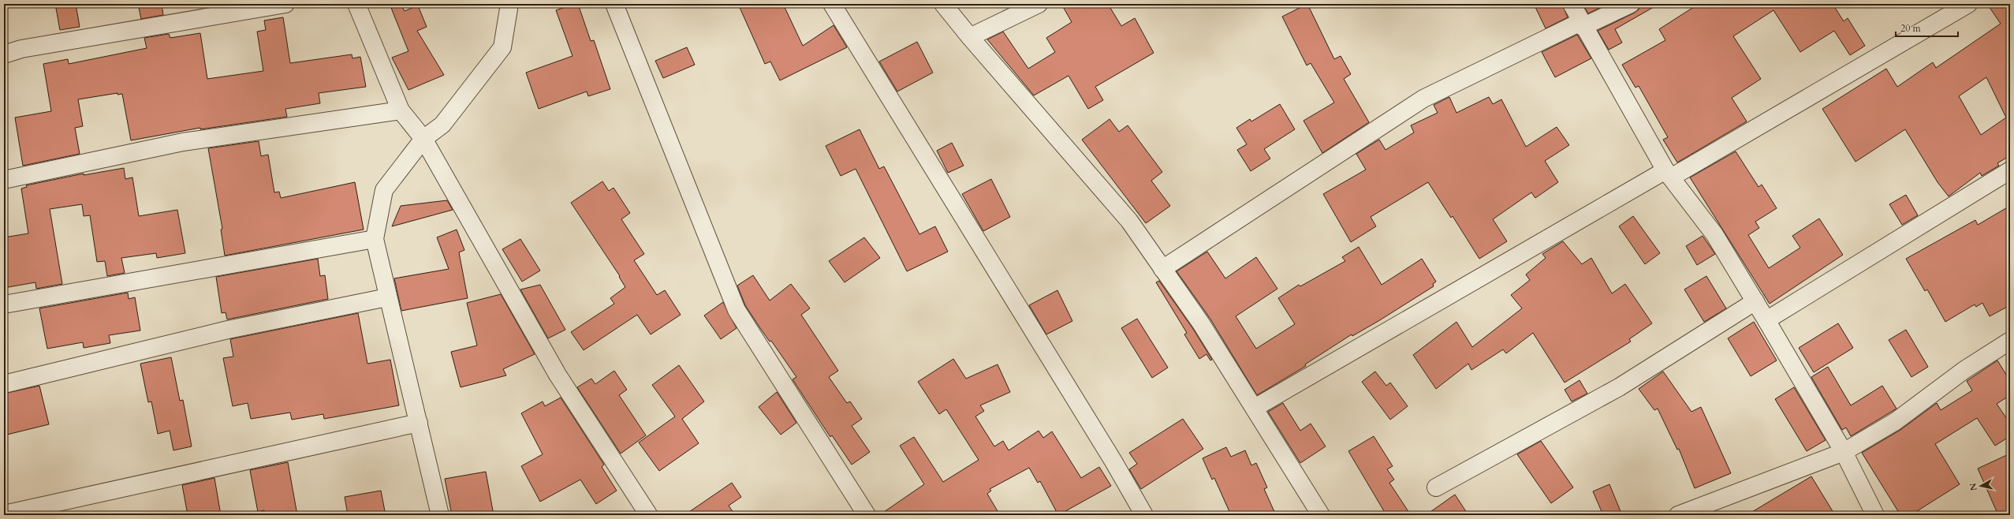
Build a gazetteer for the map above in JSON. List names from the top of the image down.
{
  "scale_bar": "20 m",
  "north": "left"
}
